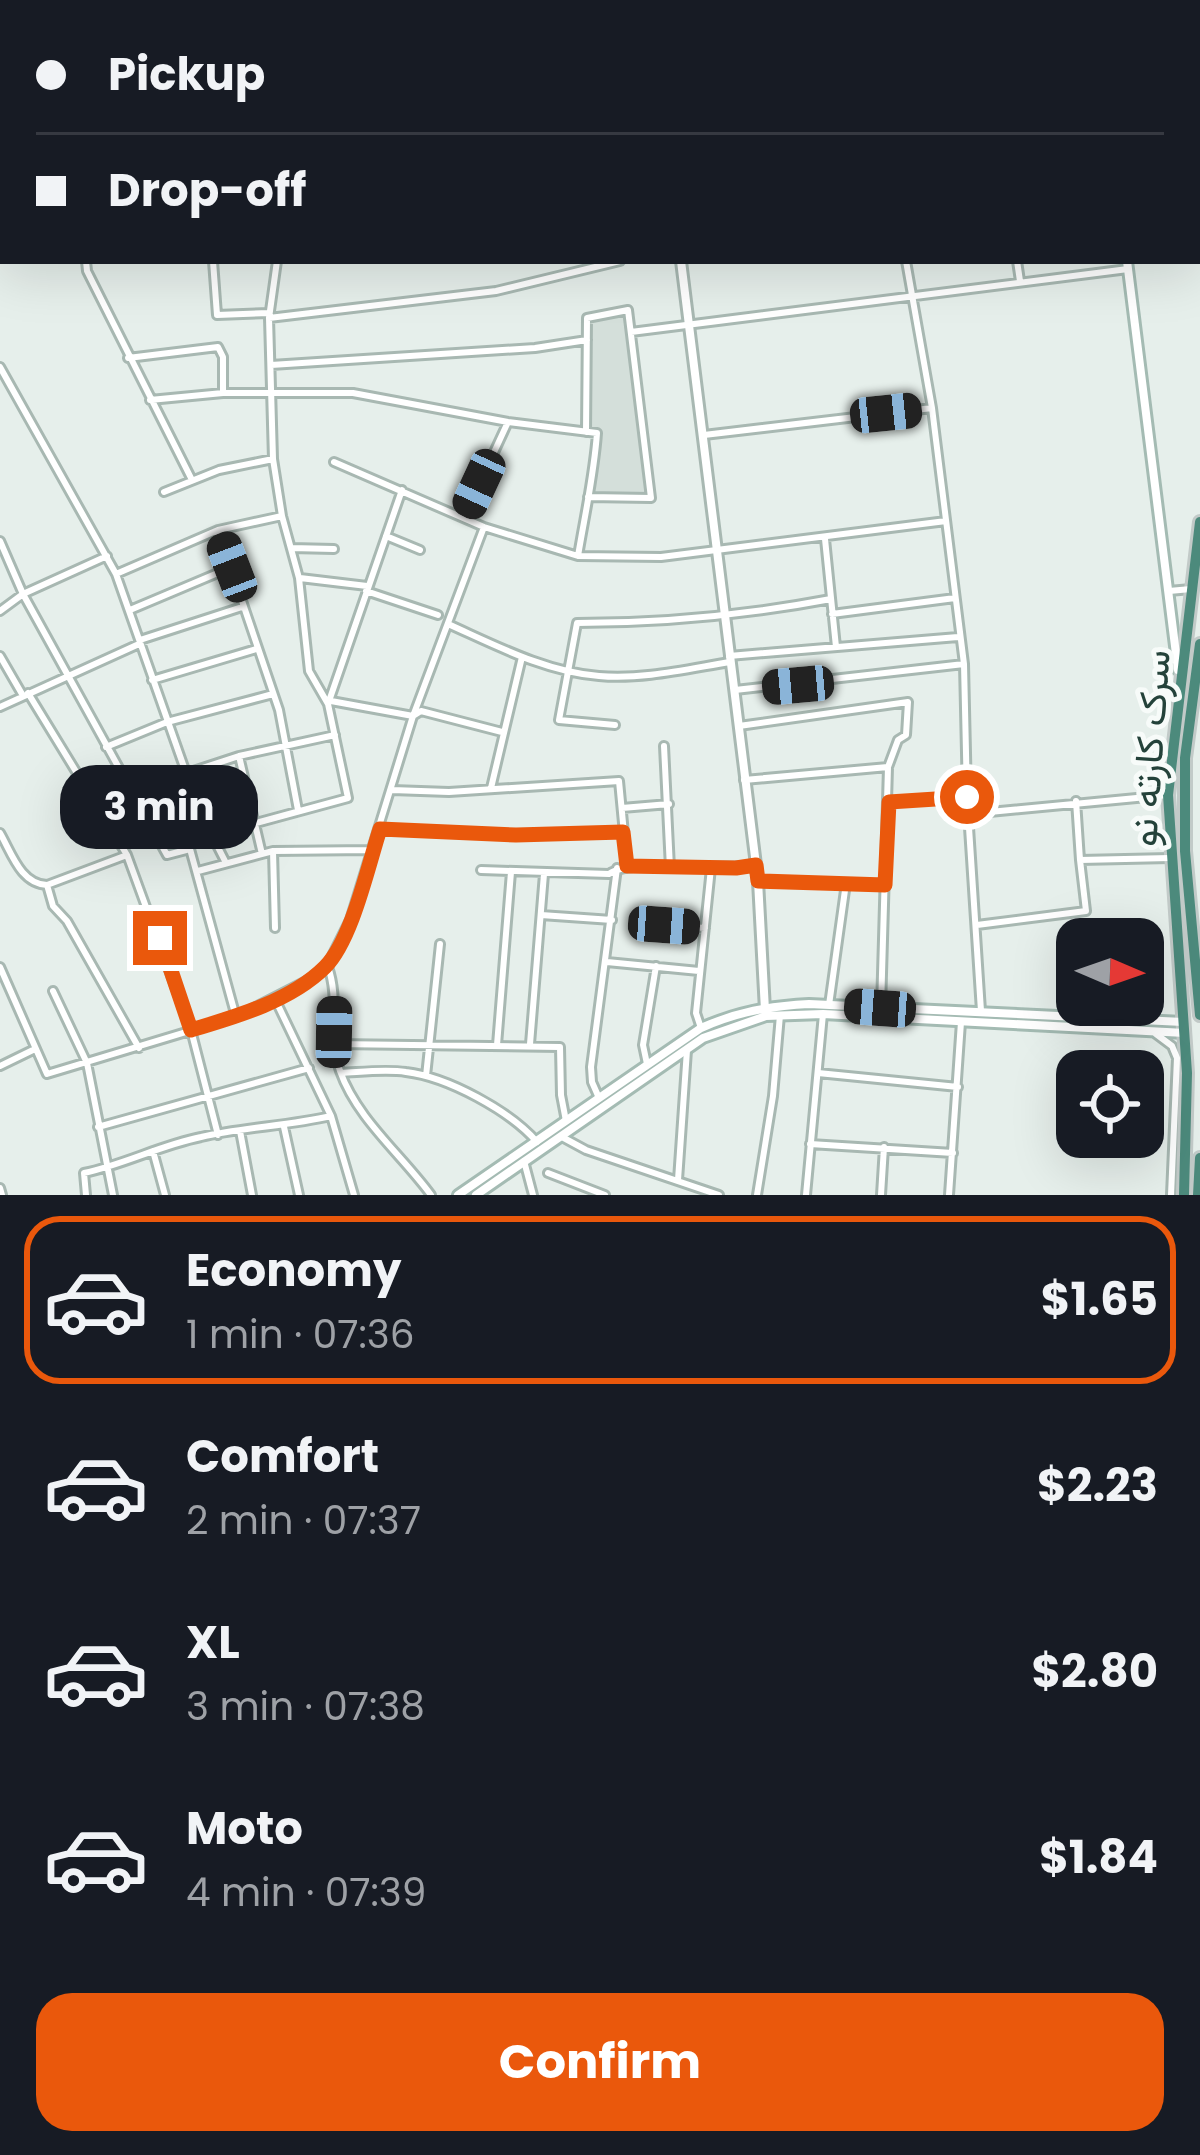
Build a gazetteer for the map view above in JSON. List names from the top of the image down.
{
  "streets": {
    "highway": ["سرک کارته نو"]
  },
  "north": "right",
  "page": {
    "banner": ["Pickup", "Drop-off"],
    "bubble": "3 min",
    "list": [
      {
        "name": "Economy",
        "note": "1 min · 07:36",
        "value": "$1.65"
      },
      {
        "name": "Comfort",
        "note": "2 min · 07:37",
        "value": "$2.23"
      },
      {
        "name": "XL",
        "note": "3 min · 07:38",
        "value": "$2.80"
      },
      {
        "name": "Moto",
        "note": "4 min · 07:39",
        "value": "$1.84"
      }
    ],
    "buttons": "Confirm"
  }
}
